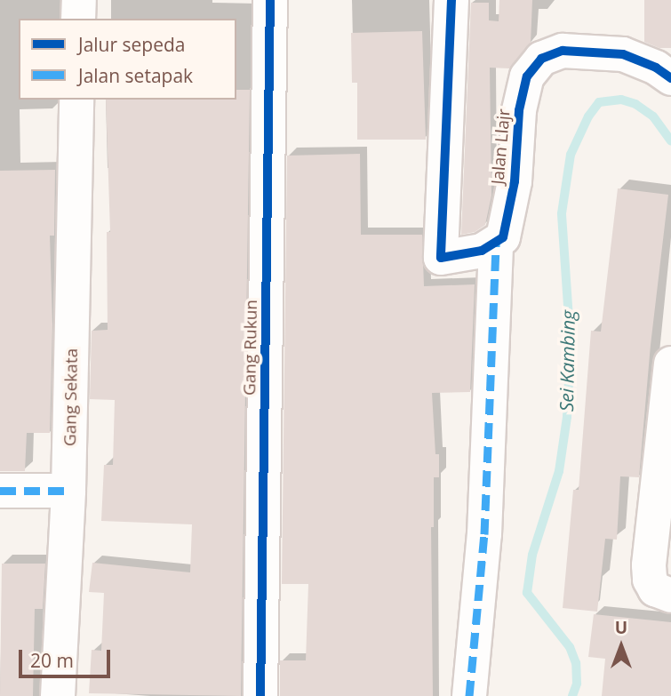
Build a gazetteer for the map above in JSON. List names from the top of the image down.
{
  "streets": {
    "street": ["Jalan Llajr", "Gang Rukun", "Gang Sekata"]
  },
  "water": ["Sei Kambing"],
  "legend": ["Jalur sepeda", "Jalan setapak"],
  "scale_bar": "20 m",
  "north": "top"
}
